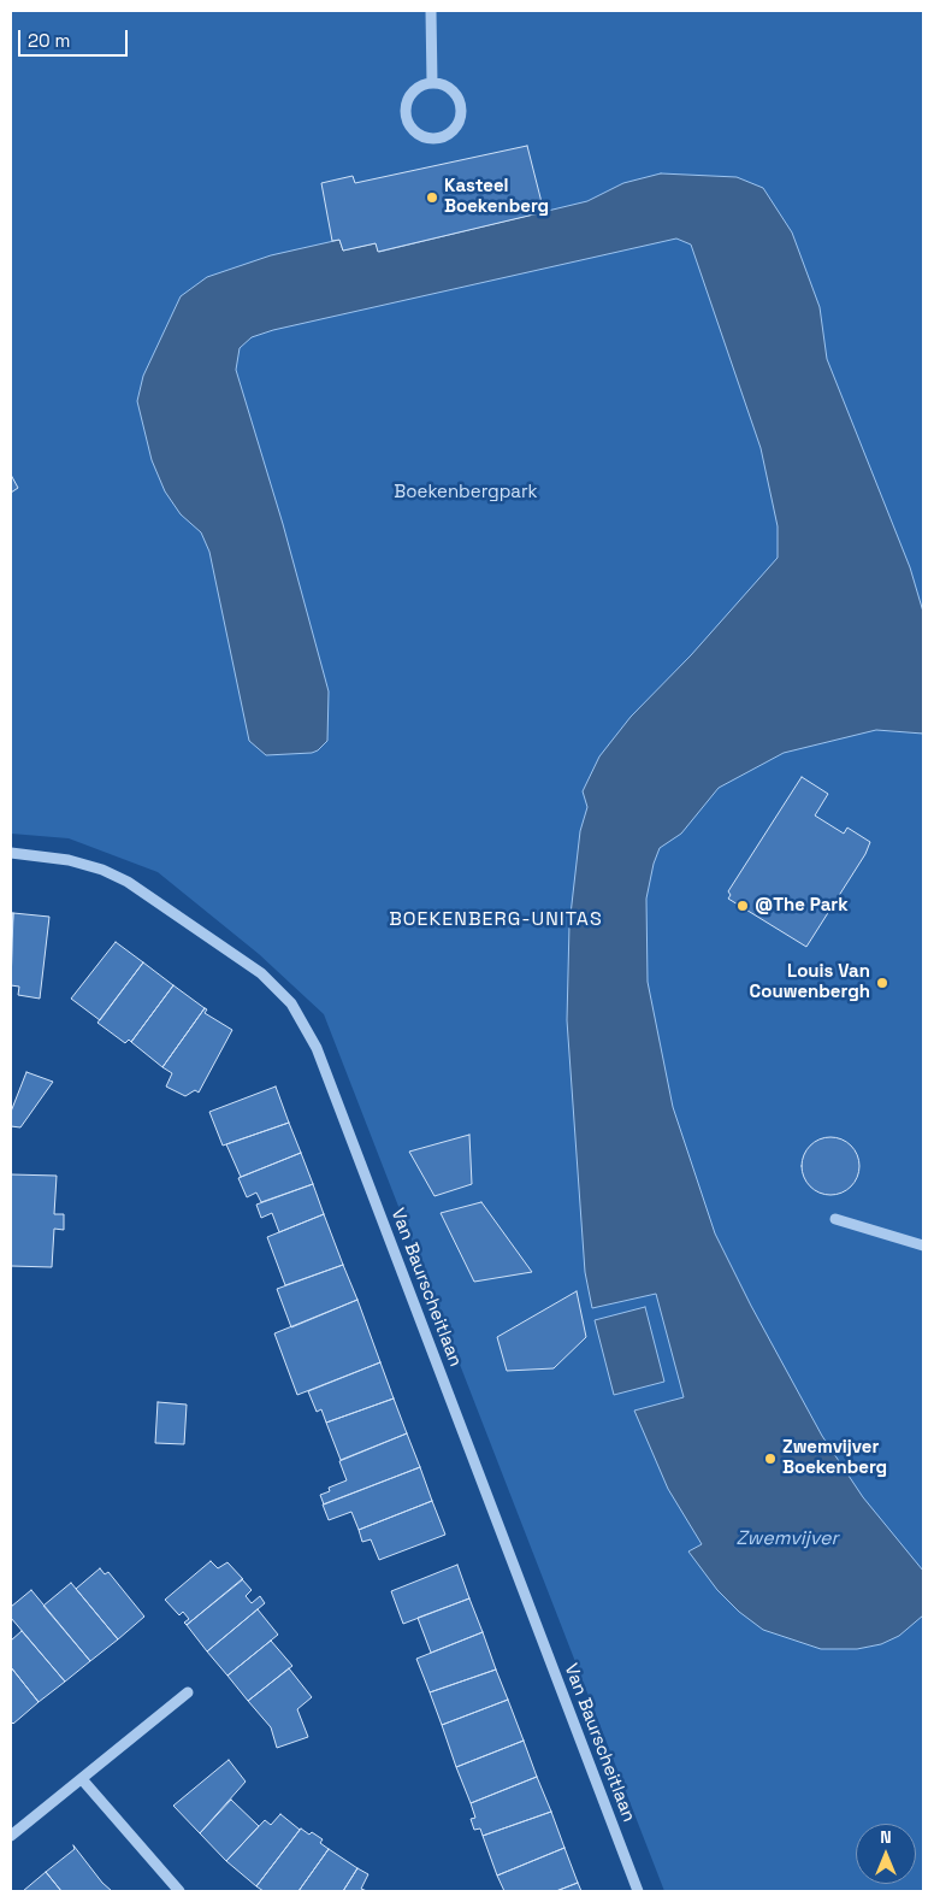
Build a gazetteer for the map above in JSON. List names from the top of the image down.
{
  "streets": {
    "street": ["Van Baurscheitlaan"]
  },
  "districts": ["BOEKENBERG-UNITAS"],
  "water": ["Zwemvijver"],
  "parks": ["Boekenbergpark"],
  "places": [
    "Kasteel Boekenberg",
    "@The Park",
    "Louis Van Couwenbergh",
    "Zwemvijver Boekenberg"
  ],
  "scale_bar": "20 m",
  "north": "top"
}
